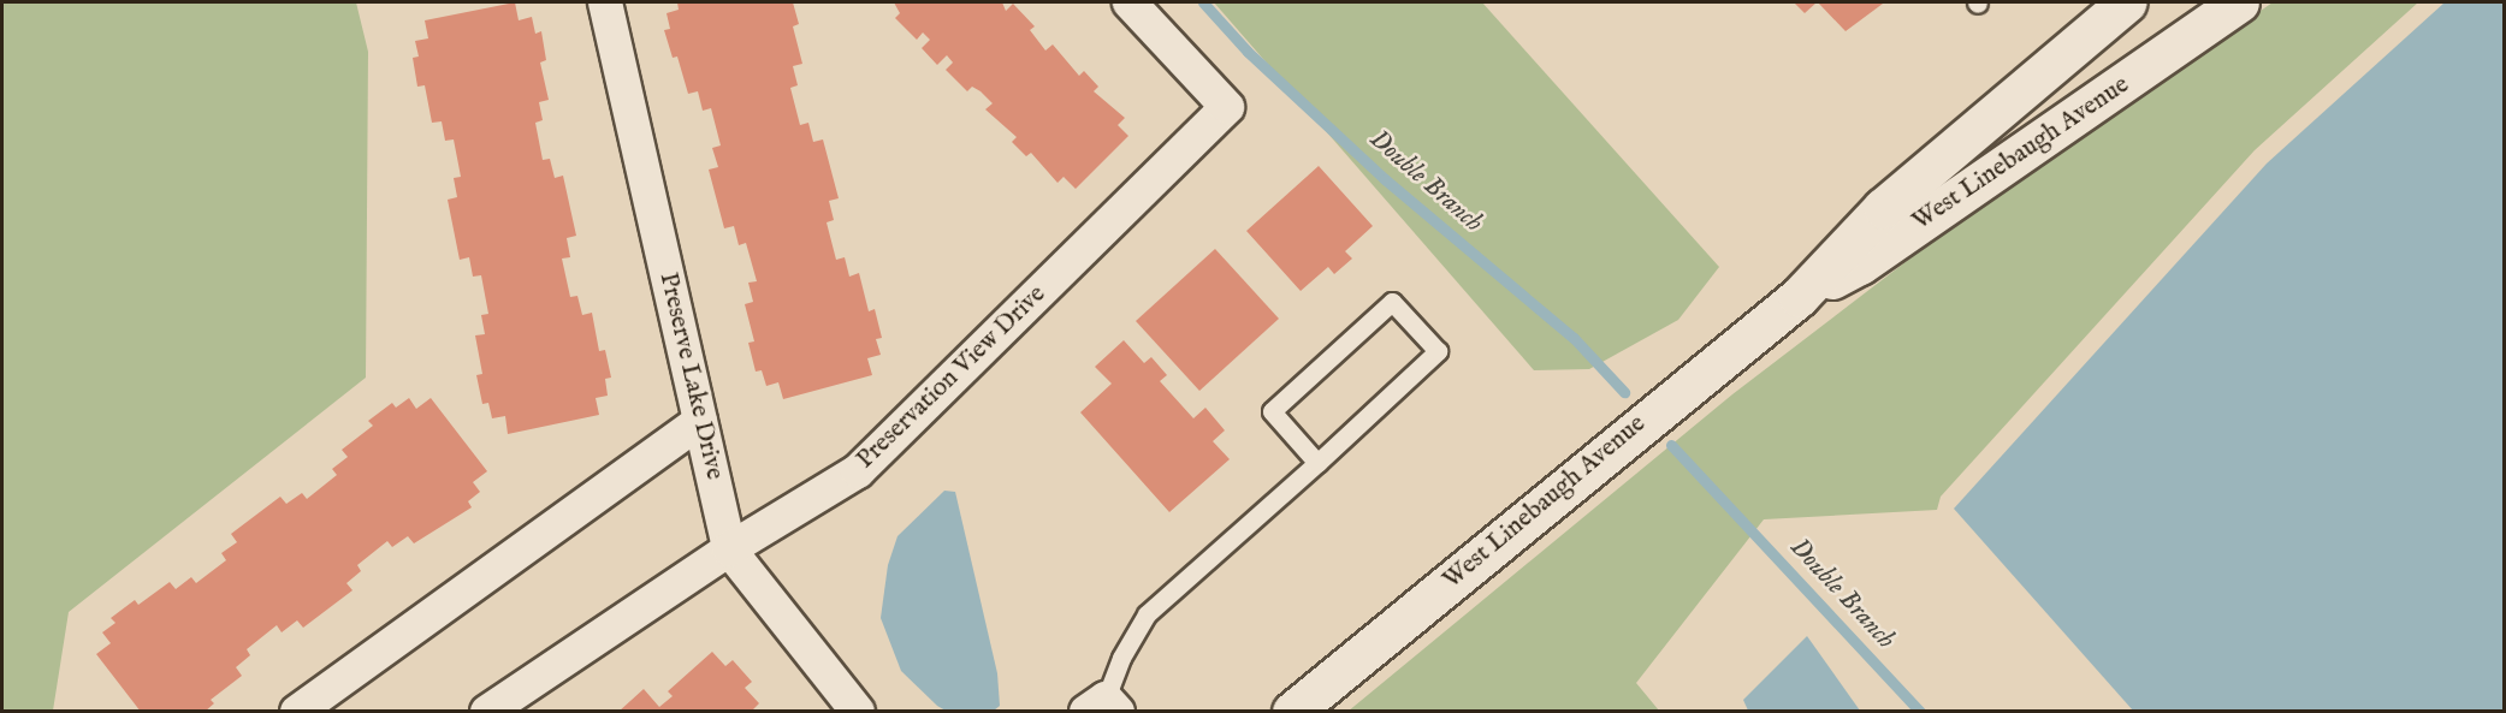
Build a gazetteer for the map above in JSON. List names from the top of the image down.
{
  "streets": {
    "main road": ["West Linebaugh Avenue"],
    "street": ["Preserve Lake Drive", "Preservation View Drive"]
  },
  "crossings": [
    ["Preserve Lake Drive", "Preservation View Drive"]
  ],
  "water": ["Double Branch"]
}
